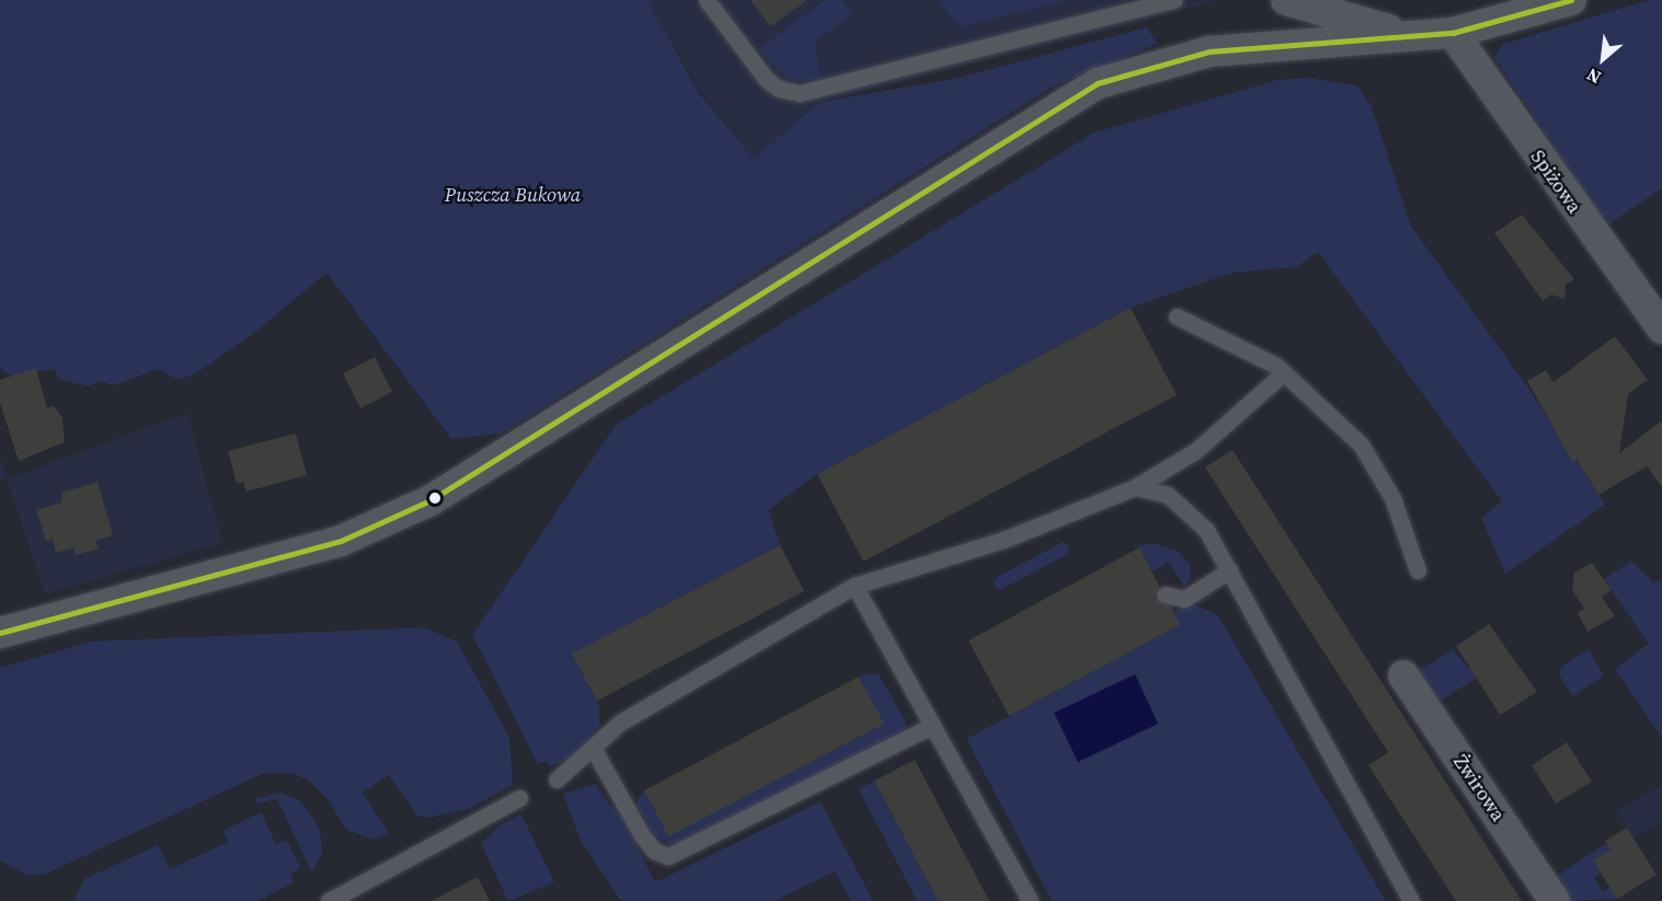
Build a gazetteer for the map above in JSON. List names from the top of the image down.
{
  "streets": {
    "street": ["Spiżowa", "Żwirowa"]
  },
  "parks": ["Puszcza Bukowa"],
  "north": "bottom left"
}
